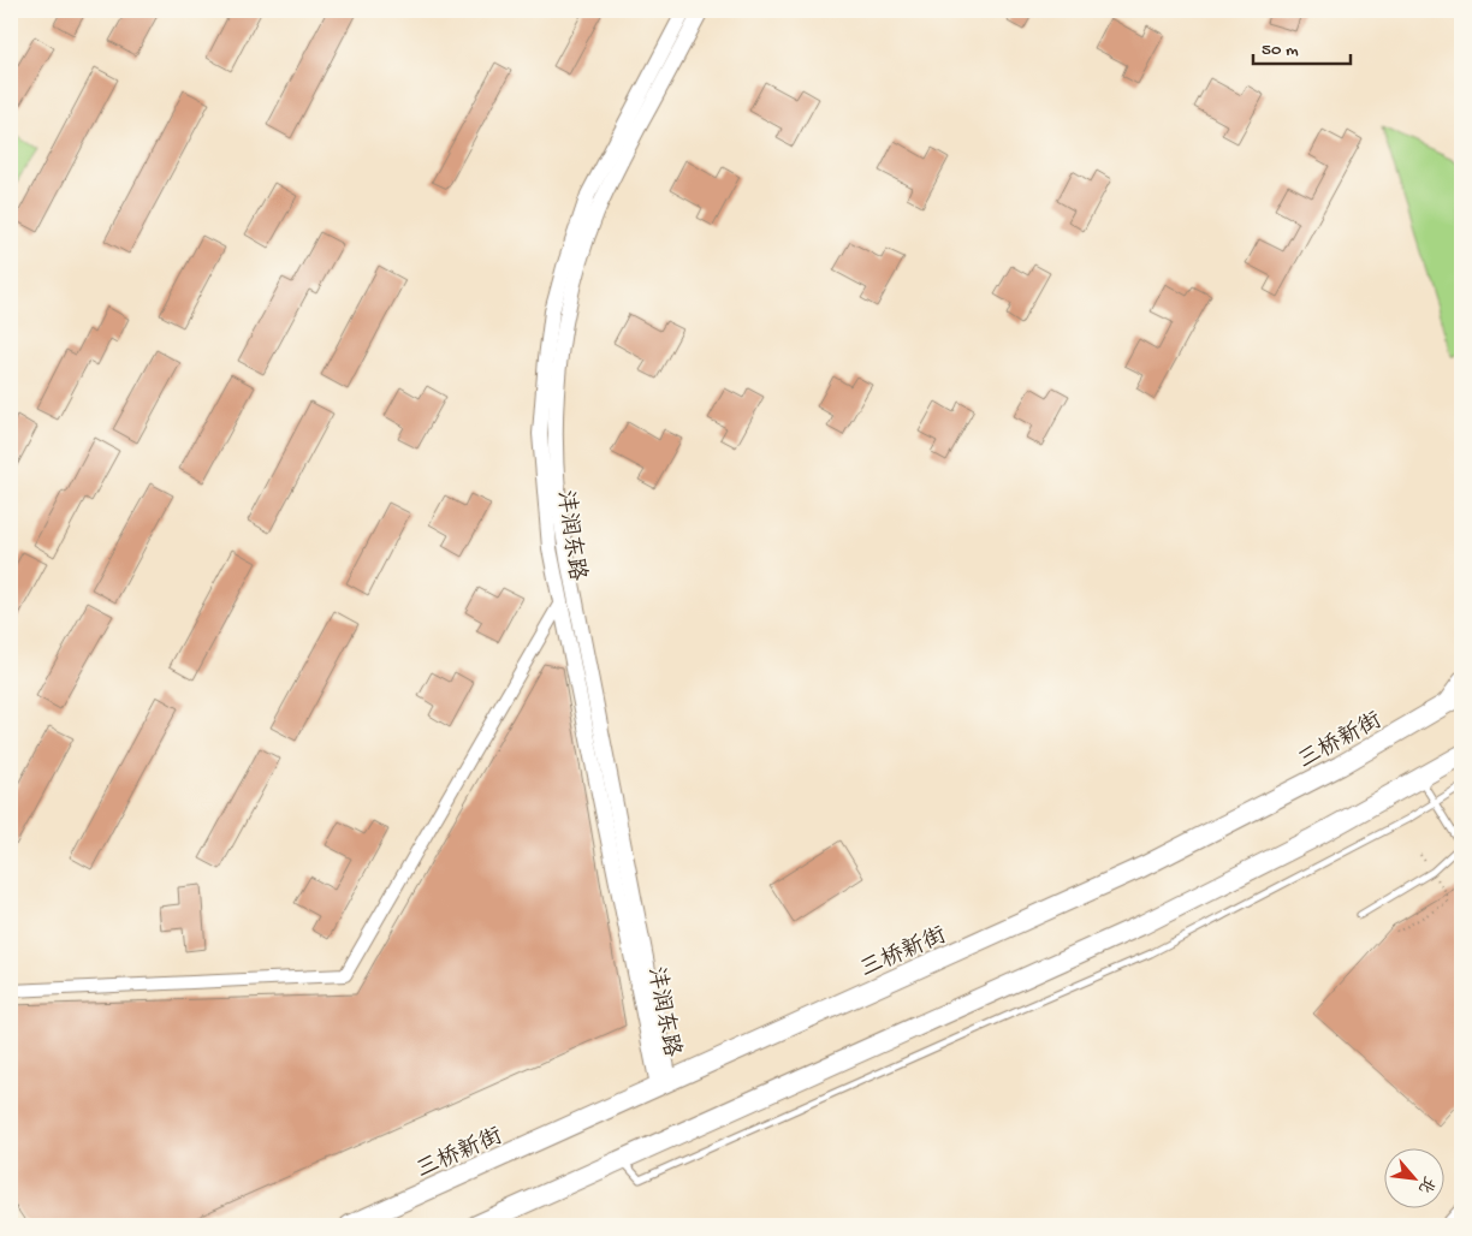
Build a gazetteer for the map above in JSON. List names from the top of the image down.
{
  "streets": {
    "main road": ["三桥新街"],
    "street": ["沣润东路"]
  },
  "crossings": [
    ["沣润东路", "三桥新街"]
  ],
  "scale_bar": "50 m",
  "north": "bottom right"
}
